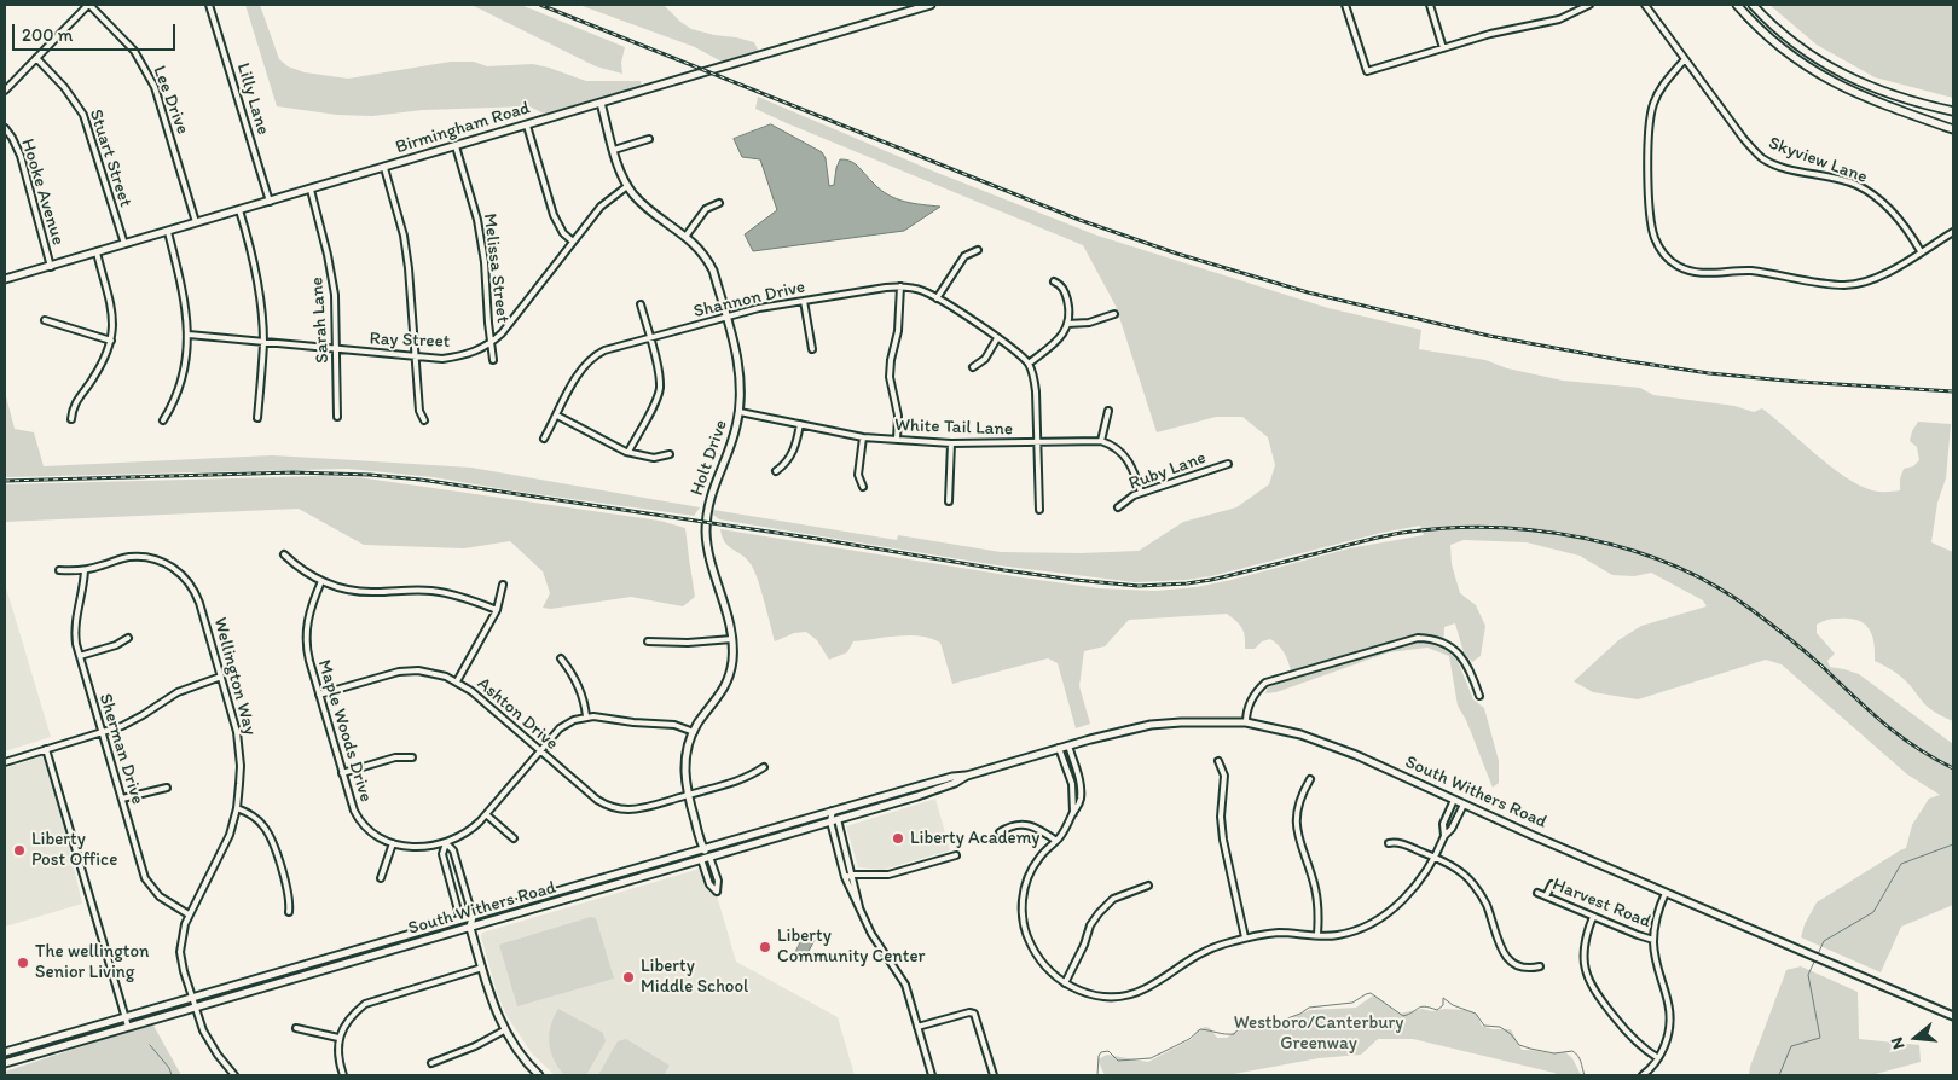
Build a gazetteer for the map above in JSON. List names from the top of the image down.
{
  "streets": {
    "main road": ["Birmingham Road", "Holt Drive", "South Withers Road"],
    "street": [
      "Lilly Lane",
      "Lee Drive",
      "Stuart Street",
      "Skyview Lane",
      "Hooke Avenue",
      "Melissa Street",
      "Shannon Drive",
      "Sarah Lane",
      "Ray Street",
      "White Tail Lane",
      "Ruby Lane",
      "Wellington Way",
      "Ashton Drive",
      "Maple Woods Drive",
      "Sherman Drive",
      "Harvest Road"
    ]
  },
  "crossings": [
    ["Lilly Lane", "Birmingham Road"],
    ["Lee Drive", "Birmingham Road"],
    ["Birmingham Road", "Stuart Street"],
    ["Birmingham Road", "Hooke Avenue"],
    ["Birmingham Road", "Melissa Street"],
    ["Birmingham Road", "Sarah Lane"],
    ["Birmingham Road", "Holt Drive"],
    ["Melissa Street", "Ray Street"],
    ["Shannon Drive", "Holt Drive"],
    ["Sarah Lane", "Ray Street"],
    ["Ray Street", "Holt Drive"],
    ["White Tail Lane", "Holt Drive"],
    ["Holt Drive", "Ashton Drive"],
    ["Holt Drive", "South Withers Road"],
    ["Wellington Way", "Sherman Drive"],
    ["Wellington Way", "South Withers Road"],
    ["Ashton Drive", "Maple Woods Drive"]
  ],
  "parks": ["Westboro/Canterbury Greenway"],
  "places": [
    "Liberty Academy",
    "Liberty Post Office",
    "Liberty Community Center",
    "The wellington Senior Living",
    "Liberty Middle School"
  ],
  "scale_bar": "200 m",
  "north": "left"
}
